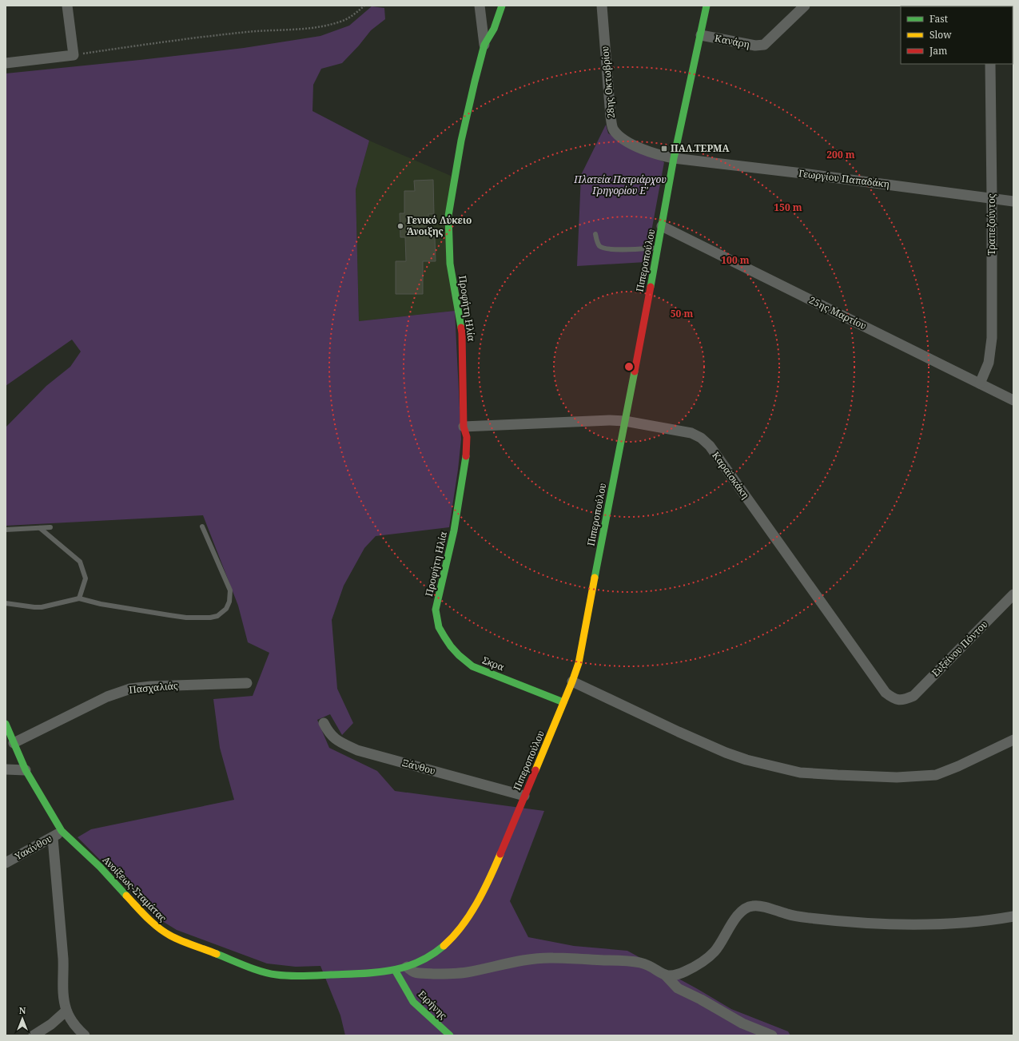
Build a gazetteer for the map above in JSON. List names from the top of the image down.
{
  "streets": {
    "street": [
      "Κανάρη",
      "28ης Οκτωβρίου",
      "Γεωργίου Παπαδάκη",
      "Τραπεζούντος",
      "Πιπεροπούλου",
      "Προφήτη Ηλία",
      "25ης Μαρτίου",
      "Καραϊσκάκη",
      "Ευξείνου Πόντου",
      "Σκρα",
      "Πασχαλιάς",
      "Ξάνθου",
      "Υακίνθου",
      "Ανοίξεως-Σταμάτας",
      "Ειρήνης"
    ]
  },
  "crossings": [
    ["Κανάρη", "Πιπεροπούλου"],
    ["28ης Οκτωβρίου", "Γεωργίου Παπαδάκη"],
    ["28ης Οκτωβρίου", "Πιπεροπούλου"],
    ["Γεωργίου Παπαδάκη", "Τραπεζούντος"],
    ["Γεωργίου Παπαδάκη", "Πιπεροπούλου"],
    ["Τραπεζούντος", "25ης Μαρτίου"],
    ["Πιπεροπούλου", "25ης Μαρτίου"],
    ["Πιπεροπούλου", "Καραϊσκάκη"],
    ["Πιπεροπούλου", "Σκρα"],
    ["Πιπεροπούλου", "Ξάνθου"],
    ["Πιπεροπούλου", "Ανοίξεως-Σταμάτας"],
    ["Πιπεροπούλου", "Ειρήνης"],
    ["Προφήτη Ηλία", "Καραϊσκάκη"],
    ["Προφήτη Ηλία", "Σκρα"],
    ["Καραϊσκάκη", "Ευξείνου Πόντου"],
    ["Πασχαλιάς", "Ανοίξεως-Σταμάτας"],
    ["Υακίνθου", "Ανοίξεως-Σταμάτας"],
    ["Ανοίξεως-Σταμάτας", "Ειρήνης"]
  ],
  "parks": ["Πλατεία Πατριάρχου Γρηγορίου Ε'"],
  "places": {
    "transit": ["ΠΑΛ.ΤΕΡΜΑ"],
    "other": ["Γενικό Λύκειο Άνοιξης"]
  },
  "legend": ["Fast", "Slow", "Jam"],
  "north": "top",
  "rings": [
    "200 m",
    "150 m",
    "100 m",
    "50 m"
  ]
}
